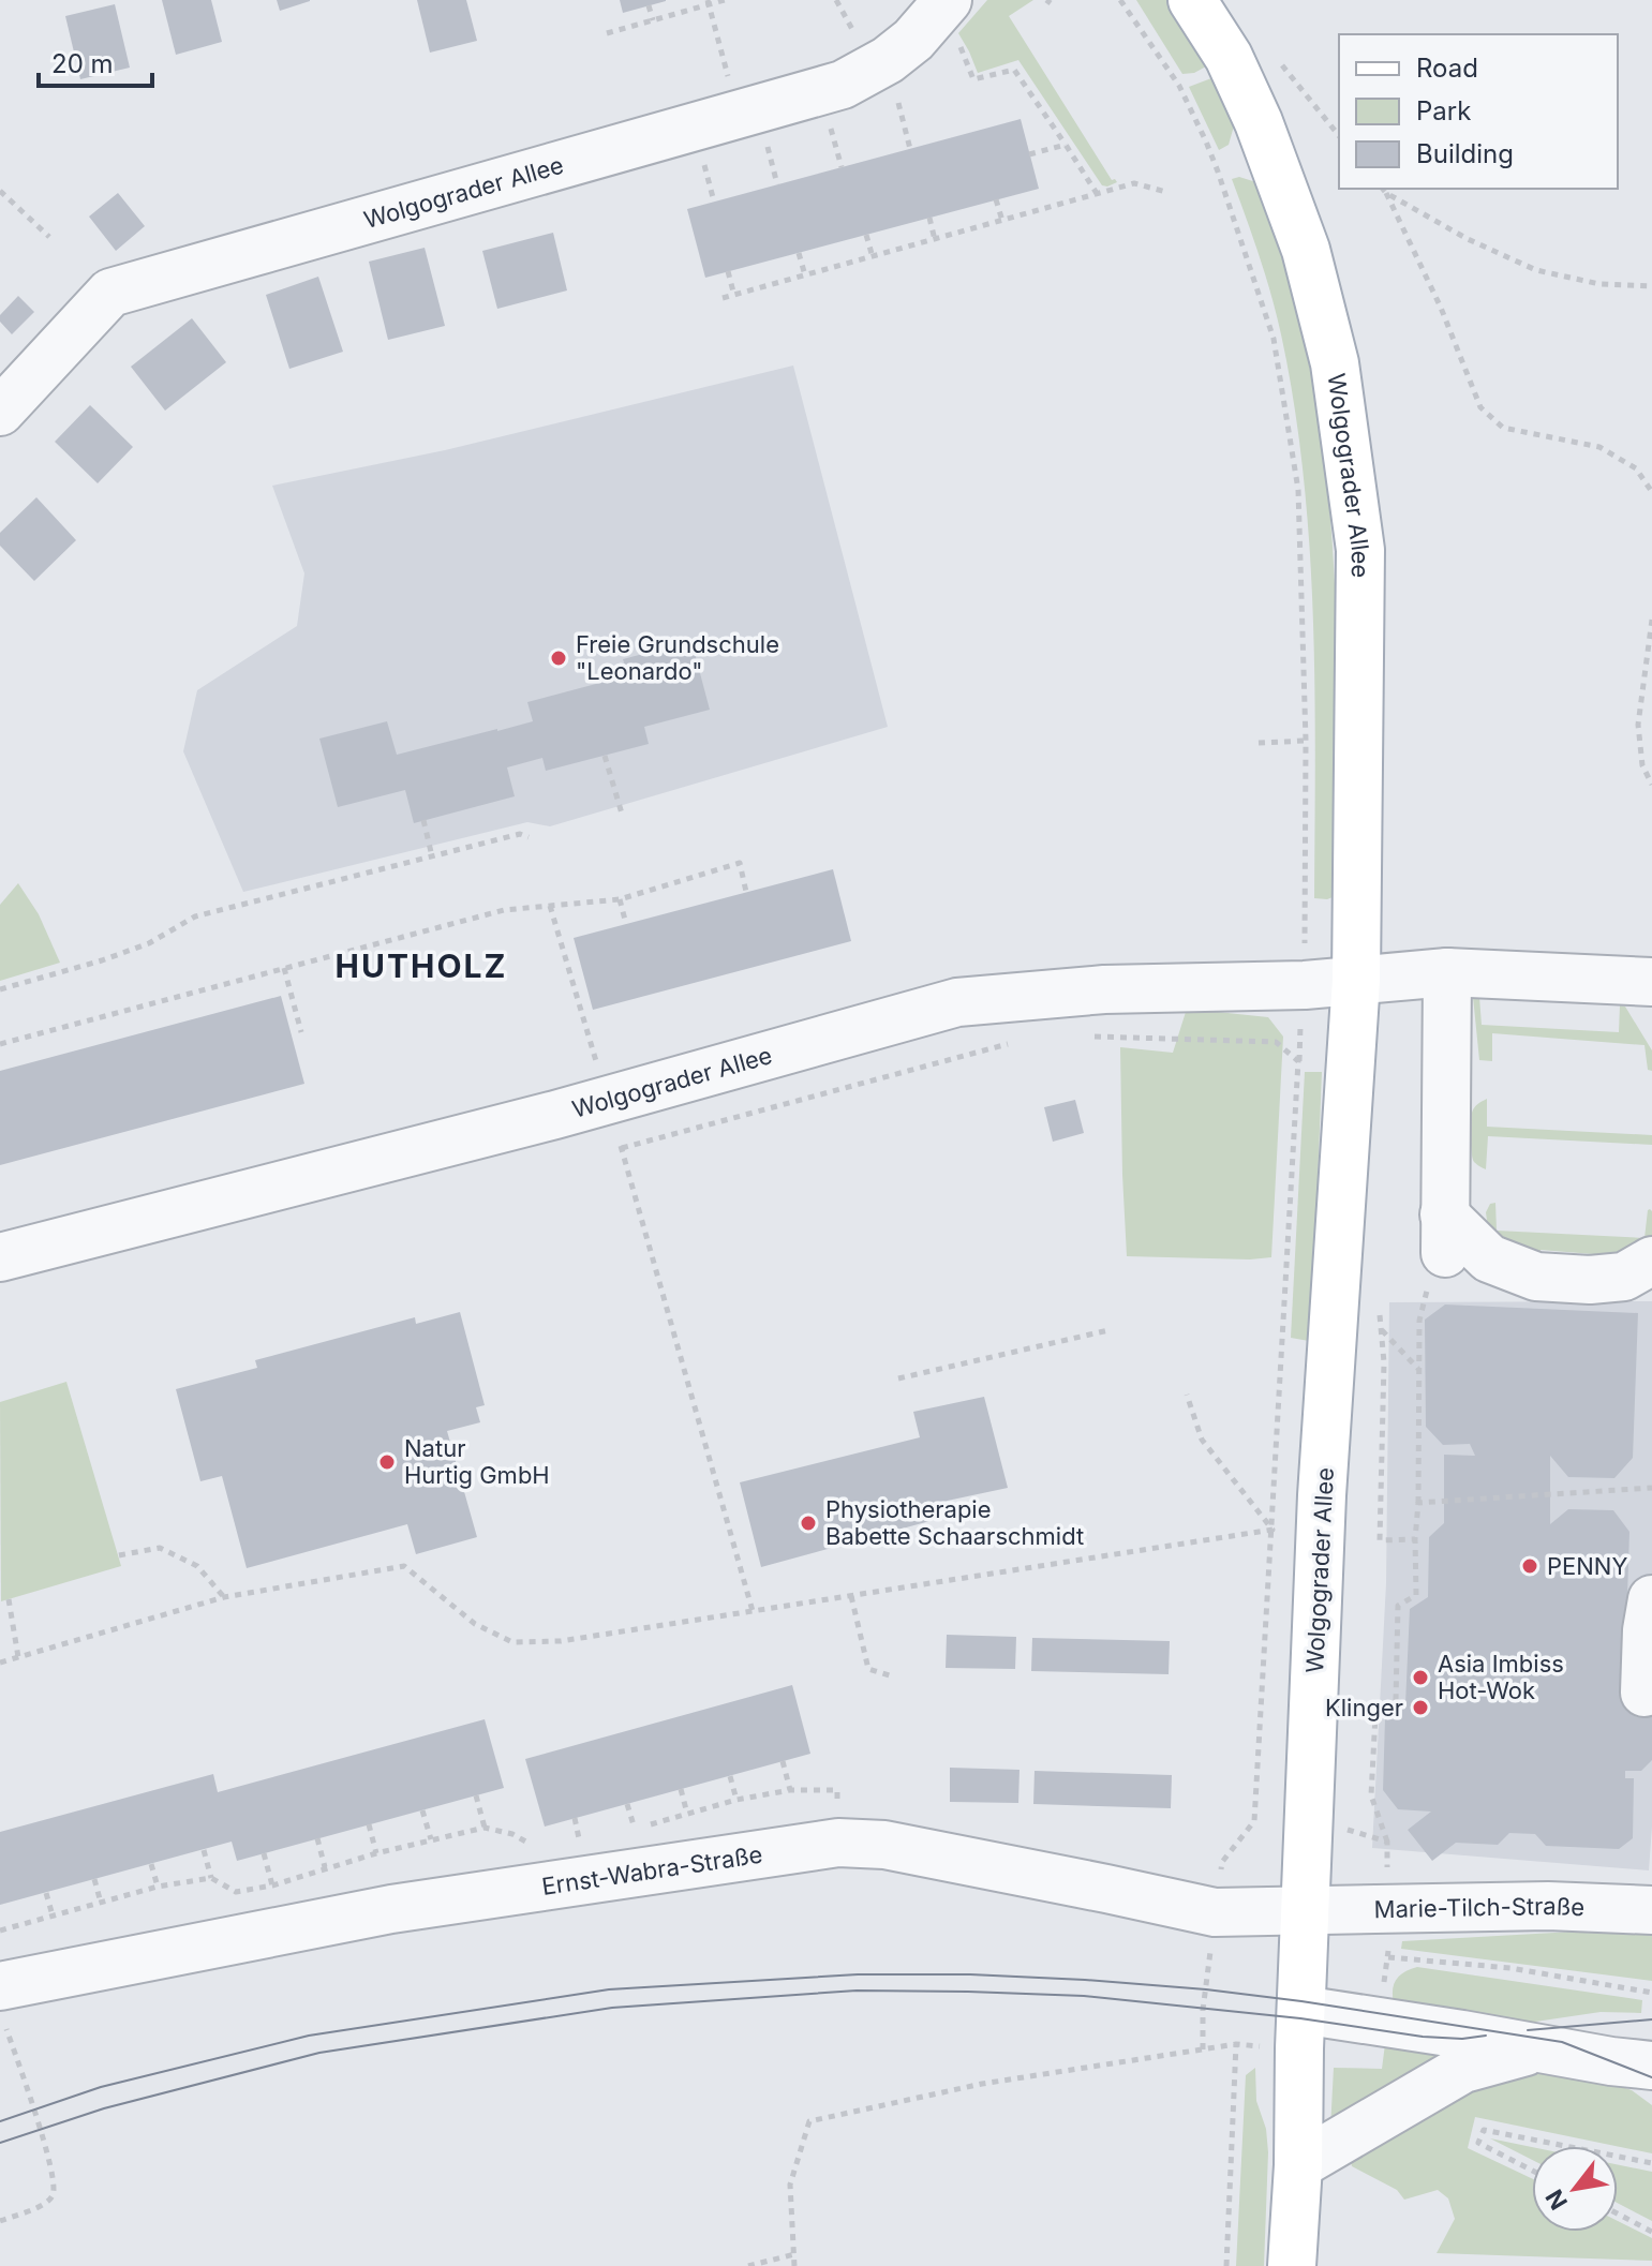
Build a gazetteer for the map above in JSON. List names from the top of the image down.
{
  "streets": {
    "main road": ["Wolgograder Allee"],
    "street": ["Ernst-Wabra-Straße", "Marie-Tilch-Straße"]
  },
  "crossings": [
    ["Wolgograder Allee", "Ernst-Wabra-Straße"],
    ["Wolgograder Allee", "Marie-Tilch-Straße"],
    ["Ernst-Wabra-Straße", "Marie-Tilch-Straße"]
  ],
  "districts": ["HUTHOLZ"],
  "places": [
    "Freie Grundschule \"Leonardo\"",
    "Natur Hurtig GmbH",
    "Physiotherapie Babette Schaarschmidt",
    "PENNY",
    "Asia Imbiss Hot-Wok",
    "Klinger"
  ],
  "legend": ["Road", "Park", "Building"],
  "scale_bar": "20 m",
  "north": "bottom left"
}
